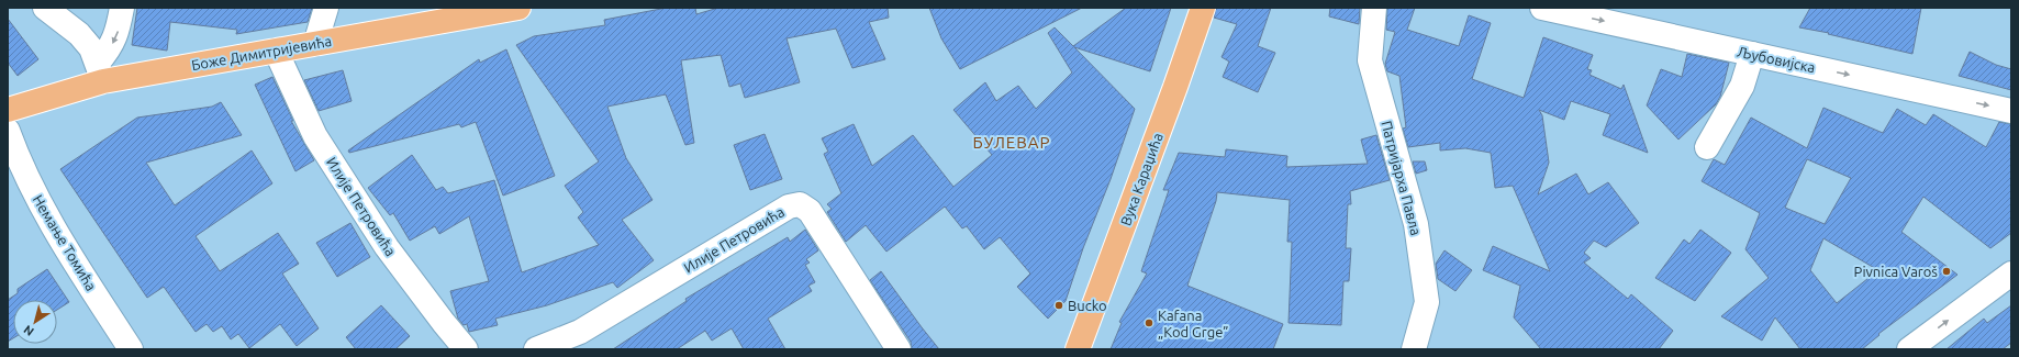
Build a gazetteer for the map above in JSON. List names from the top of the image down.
{
  "streets": {
    "main road": ["Боже Димитријевића", "Вука Караџића"],
    "street": [
      "Љубовијска",
      "Патријарха Павла",
      "Илије Петровића",
      "Немање Томића"
    ]
  },
  "crossings": [
    ["Боже Димитријевића", "Илије Петровића"]
  ],
  "one_way": ["Љубовијска"],
  "districts": ["БУЛЕВАР"],
  "places": ["Pivnica Varoš", "Bucko", "Kafana „Kod Grge”"],
  "north": "bottom left"
}
